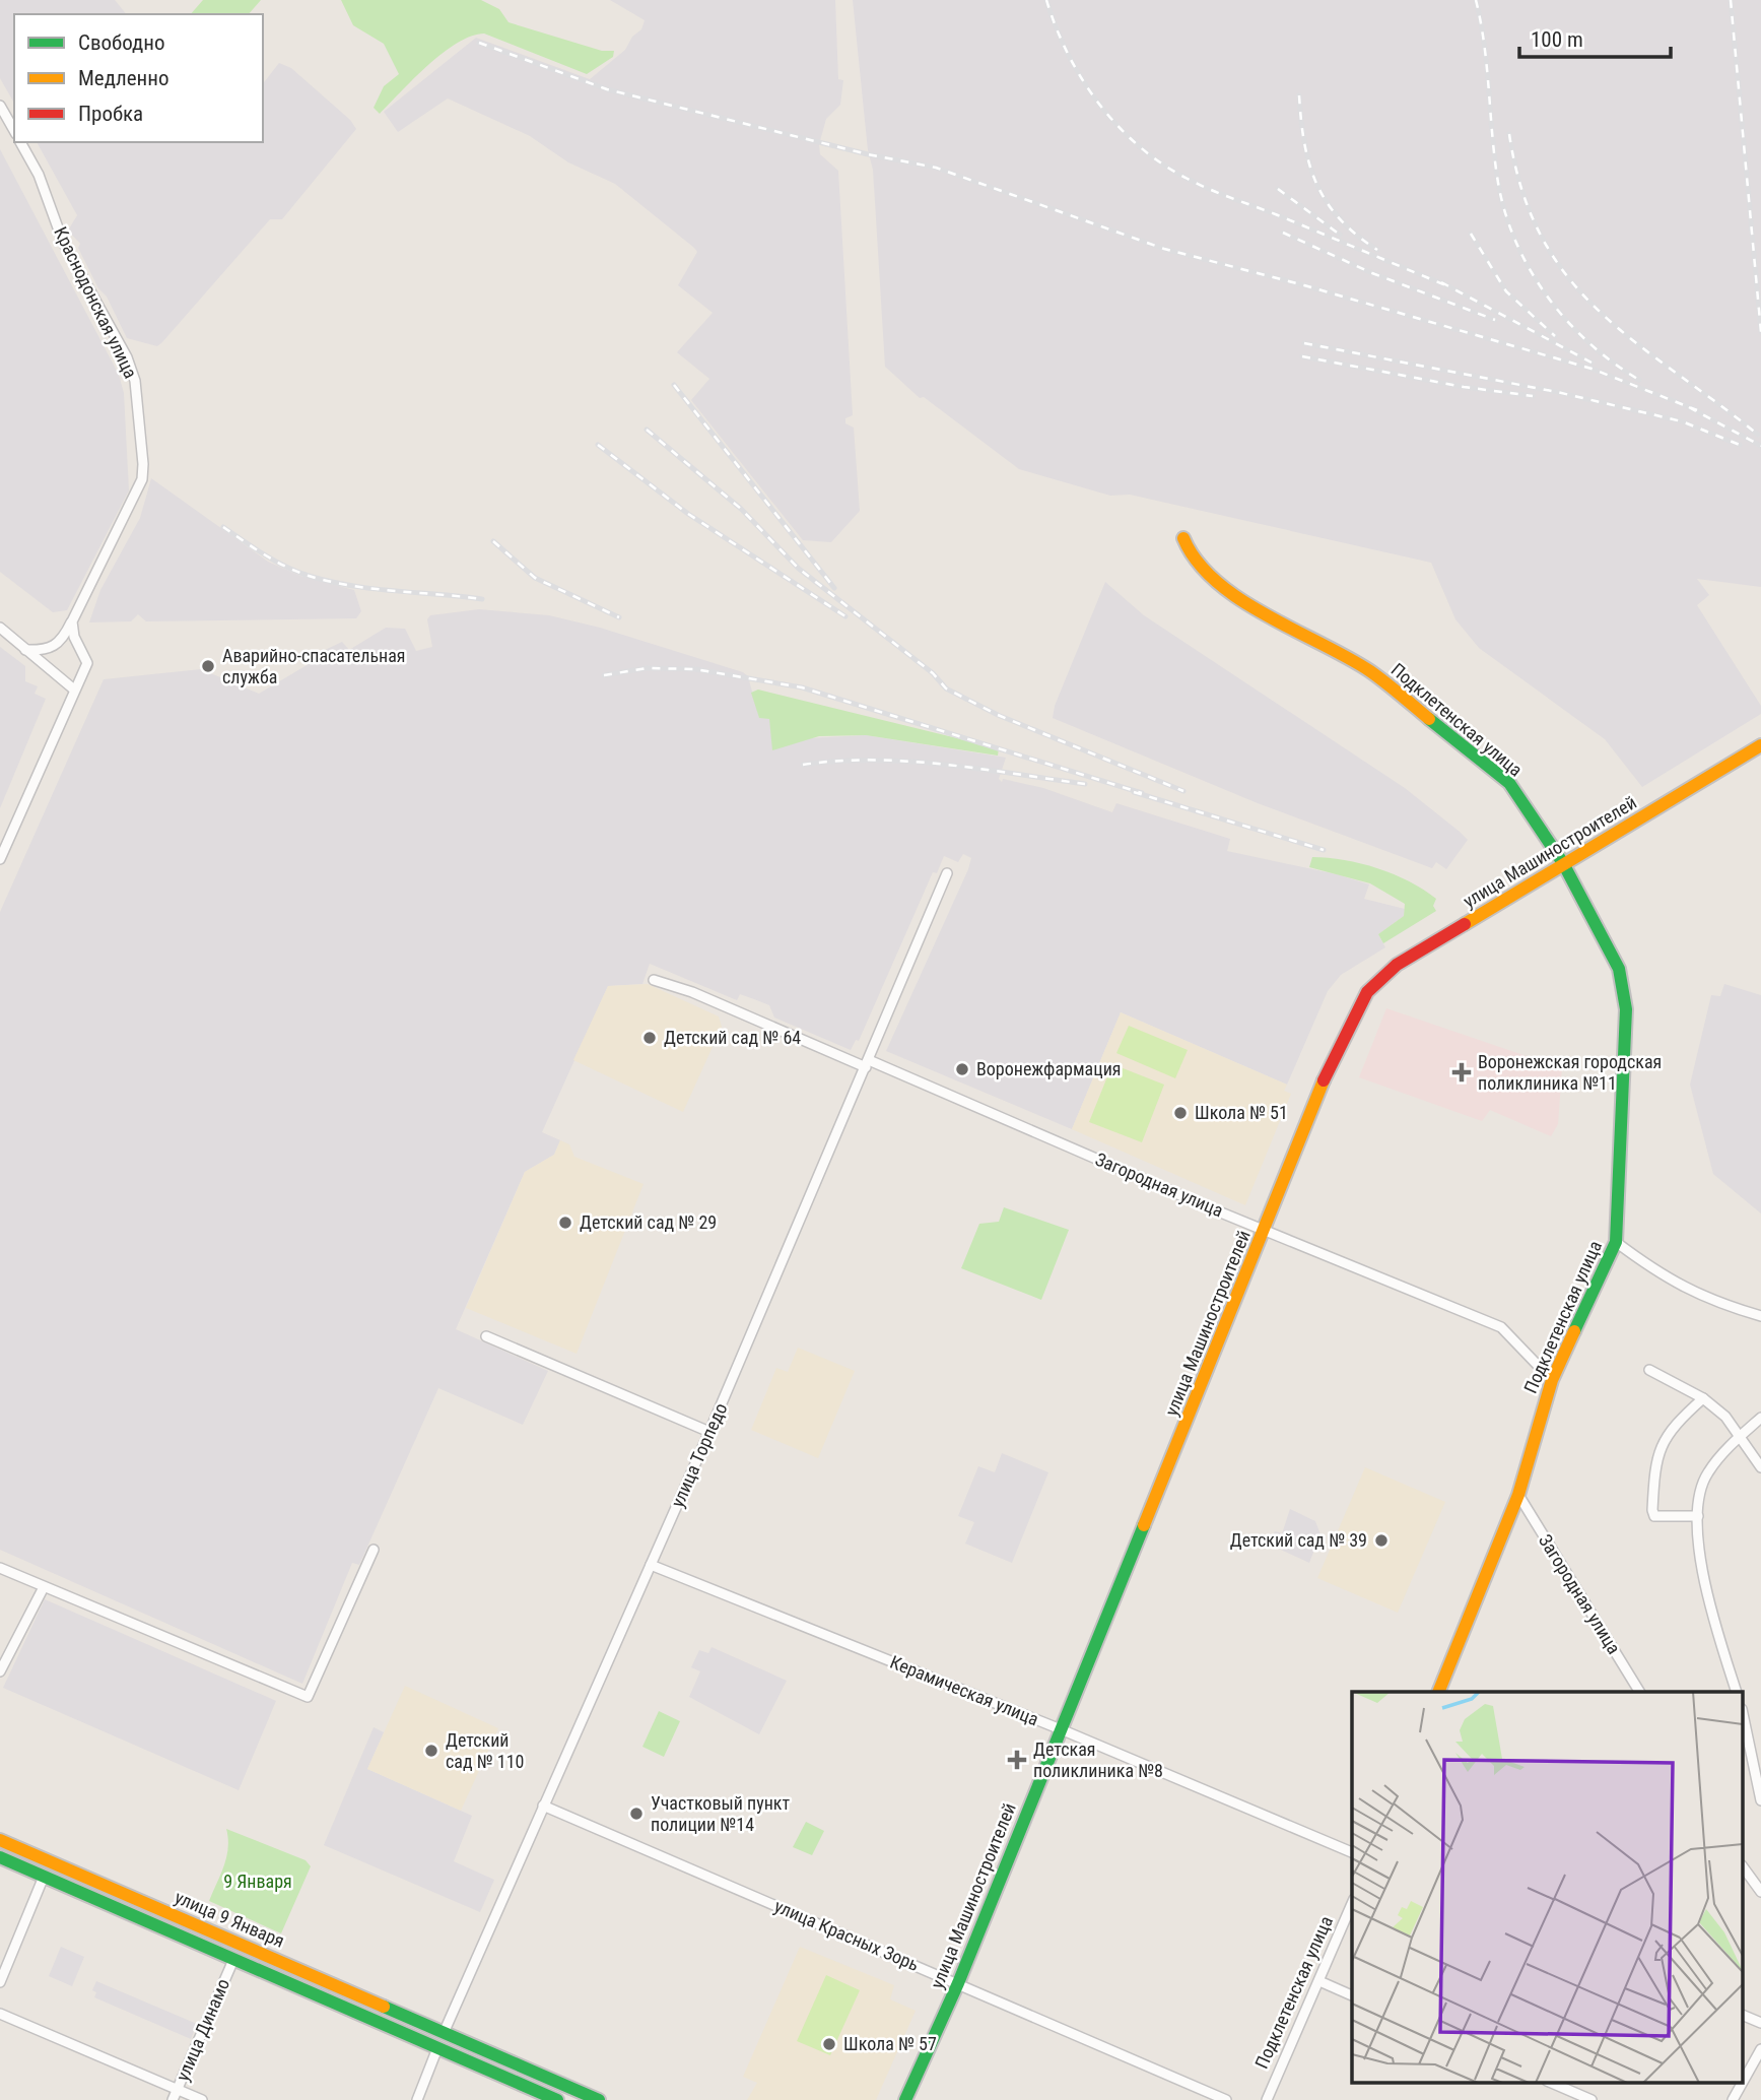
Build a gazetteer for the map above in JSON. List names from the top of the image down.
{
  "streets": {
    "street": [
      "Краснодонская улица",
      "Подклетенская улица",
      "улица Машиностроителей",
      "Загородная улица",
      "улица Торпедо",
      "Керамическая улица",
      "улица 9 Января",
      "улица Красных Зорь",
      "улица Динамо"
    ]
  },
  "crossings": [
    ["Подклетенская улица", "улица Машиностроителей"],
    ["Подклетенская улица", "Загородная улица"],
    ["улица Машиностроителей", "Загородная улица"],
    ["улица Машиностроителей", "Керамическая улица"],
    ["улица Машиностроителей", "улица Красных Зорь"],
    ["Загородная улица", "улица Торпедо"],
    ["улица Торпедо", "Керамическая улица"],
    ["улица Торпедо", "улица 9 Января"],
    ["улица Торпедо", "улица Красных Зорь"],
    ["улица 9 Января", "улица Динамо"]
  ],
  "parks": ["9 Января"],
  "places": {
    "other": [
      "Аварийно-спасательная служба",
      "Детский сад № 64",
      "Воронежфармация",
      "Школа № 51",
      "Детский сад № 29",
      "Детский сад № 39",
      "Детский сад № 110",
      "Участковый пункт полиции №14",
      "Школа № 57"
    ],
    "health": ["Воронежская городская поликлиника №11", "Детская поликлиника №8"]
  },
  "legend": ["Свободно", "Медленно", "Пробка"],
  "scale_bar": "100 m"
}
